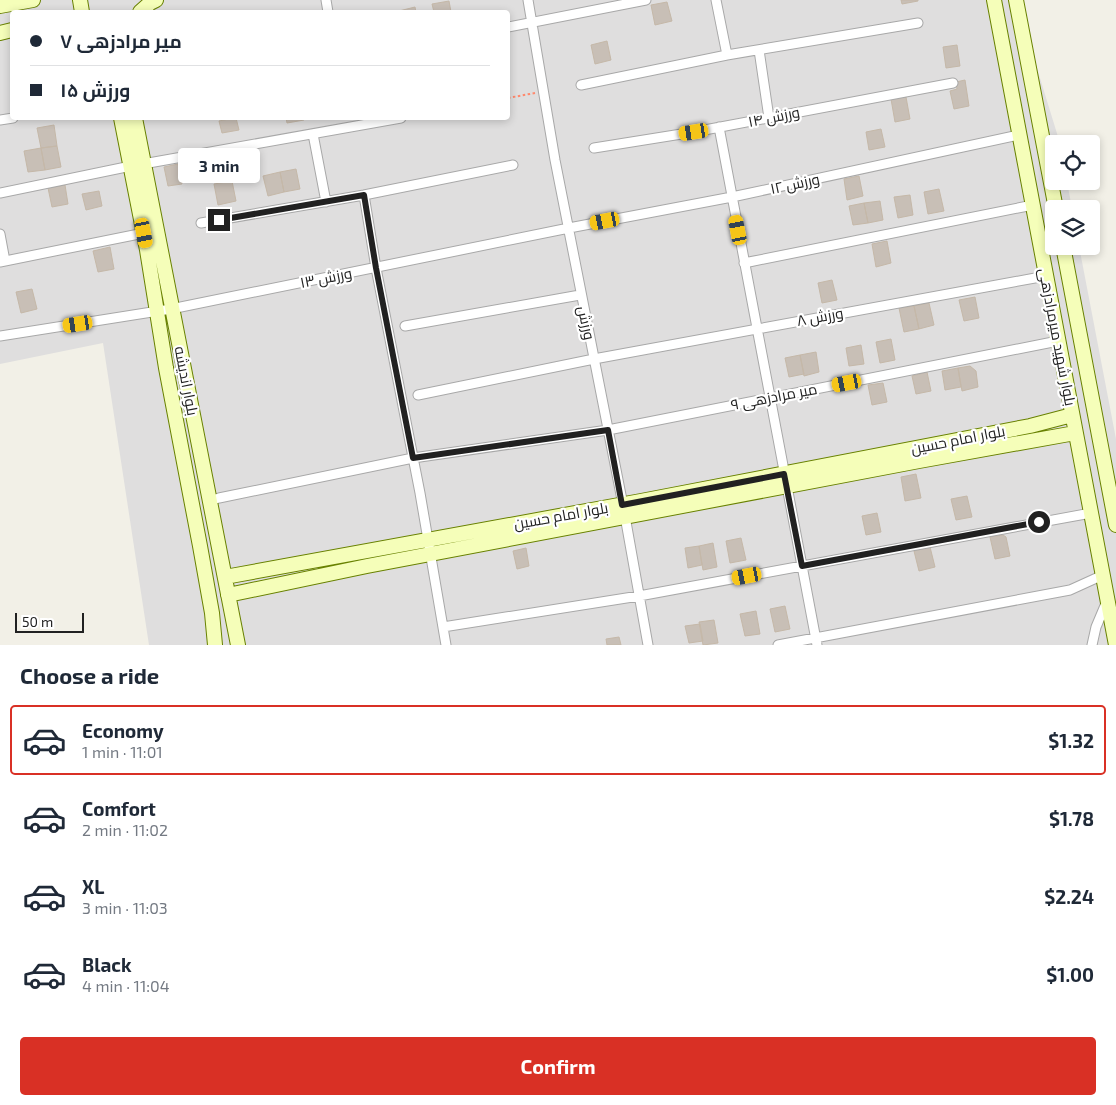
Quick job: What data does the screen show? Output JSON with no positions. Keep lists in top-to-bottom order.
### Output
{
  "streets": {
    "street": [
      "ورزش ۱۴",
      "ورزش ۱۲",
      "ورزش ۱۳",
      "ورزش ۸",
      "ورزش",
      "بلوار شهید میرمرادزهی",
      "بلوار اندیشه",
      "میر مرادزهی ۹",
      "بلوار امام حسین"
    ]
  },
  "crossings": [
    ["ورزش ۱۲", "ورزش ۱۳"],
    ["ورزش ۱۲", "ورزش"],
    ["ورزش ۱۲", "بلوار شهید میرمرادزهی"],
    ["ورزش ۱۳", "ورزش"],
    ["ورزش ۱۳", "بلوار اندیشه"],
    ["ورزش ۸", "ورزش"],
    ["ورزش ۸", "بلوار شهید میرمرادزهی"],
    ["ورزش", "میر مرادزهی ۹"],
    ["ورزش", "بلوار امام حسین"],
    ["بلوار شهید میرمرادزهی", "میر مرادزهی ۹"],
    ["بلوار شهید میرمرادزهی", "بلوار امام حسین"],
    ["بلوار اندیشه", "میر مرادزهی ۹"],
    ["بلوار اندیشه", "بلوار امام حسین"]
  ],
  "scale_bar": "50 m",
  "page": {
    "banner": ["میر مرادزهی ۷", "ورزش ۱۵"],
    "bubble": "3 min",
    "scale": "50 m",
    "heading": "Choose a ride",
    "list": [
      {
        "name": "Economy",
        "note": "1 min · 11:01",
        "value": "$1.32"
      },
      {
        "name": "Comfort",
        "note": "2 min · 11:02",
        "value": "$1.78"
      },
      {
        "name": "XL",
        "note": "3 min · 11:03",
        "value": "$2.24"
      },
      {
        "name": "Black",
        "note": "4 min · 11:04",
        "value": "$1.00"
      }
    ],
    "buttons": "Confirm"
  }
}
